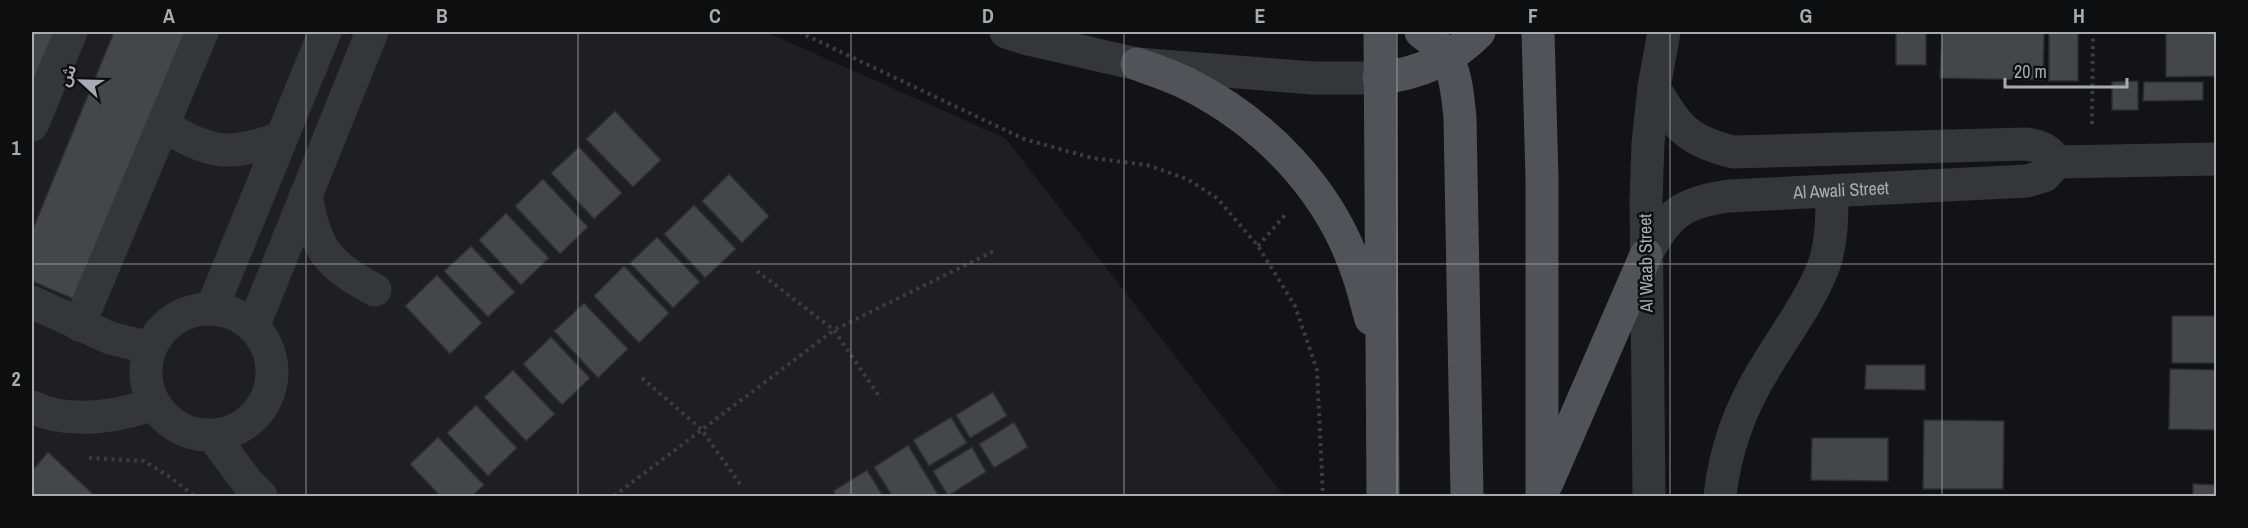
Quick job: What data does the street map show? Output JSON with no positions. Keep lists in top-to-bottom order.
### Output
{
  "streets": {
    "street": ["Al Awali Street", "Al Waab Street"]
  },
  "crossings": [
    ["Al Awali Street", "Al Waab Street"]
  ],
  "scale_bar": "20 m",
  "north": "left",
  "grid": {
    "columns": [
      "A",
      "B",
      "C",
      "D",
      "E",
      "F",
      "G",
      "H"
    ],
    "rows": ["1", "2"]
  }
}
